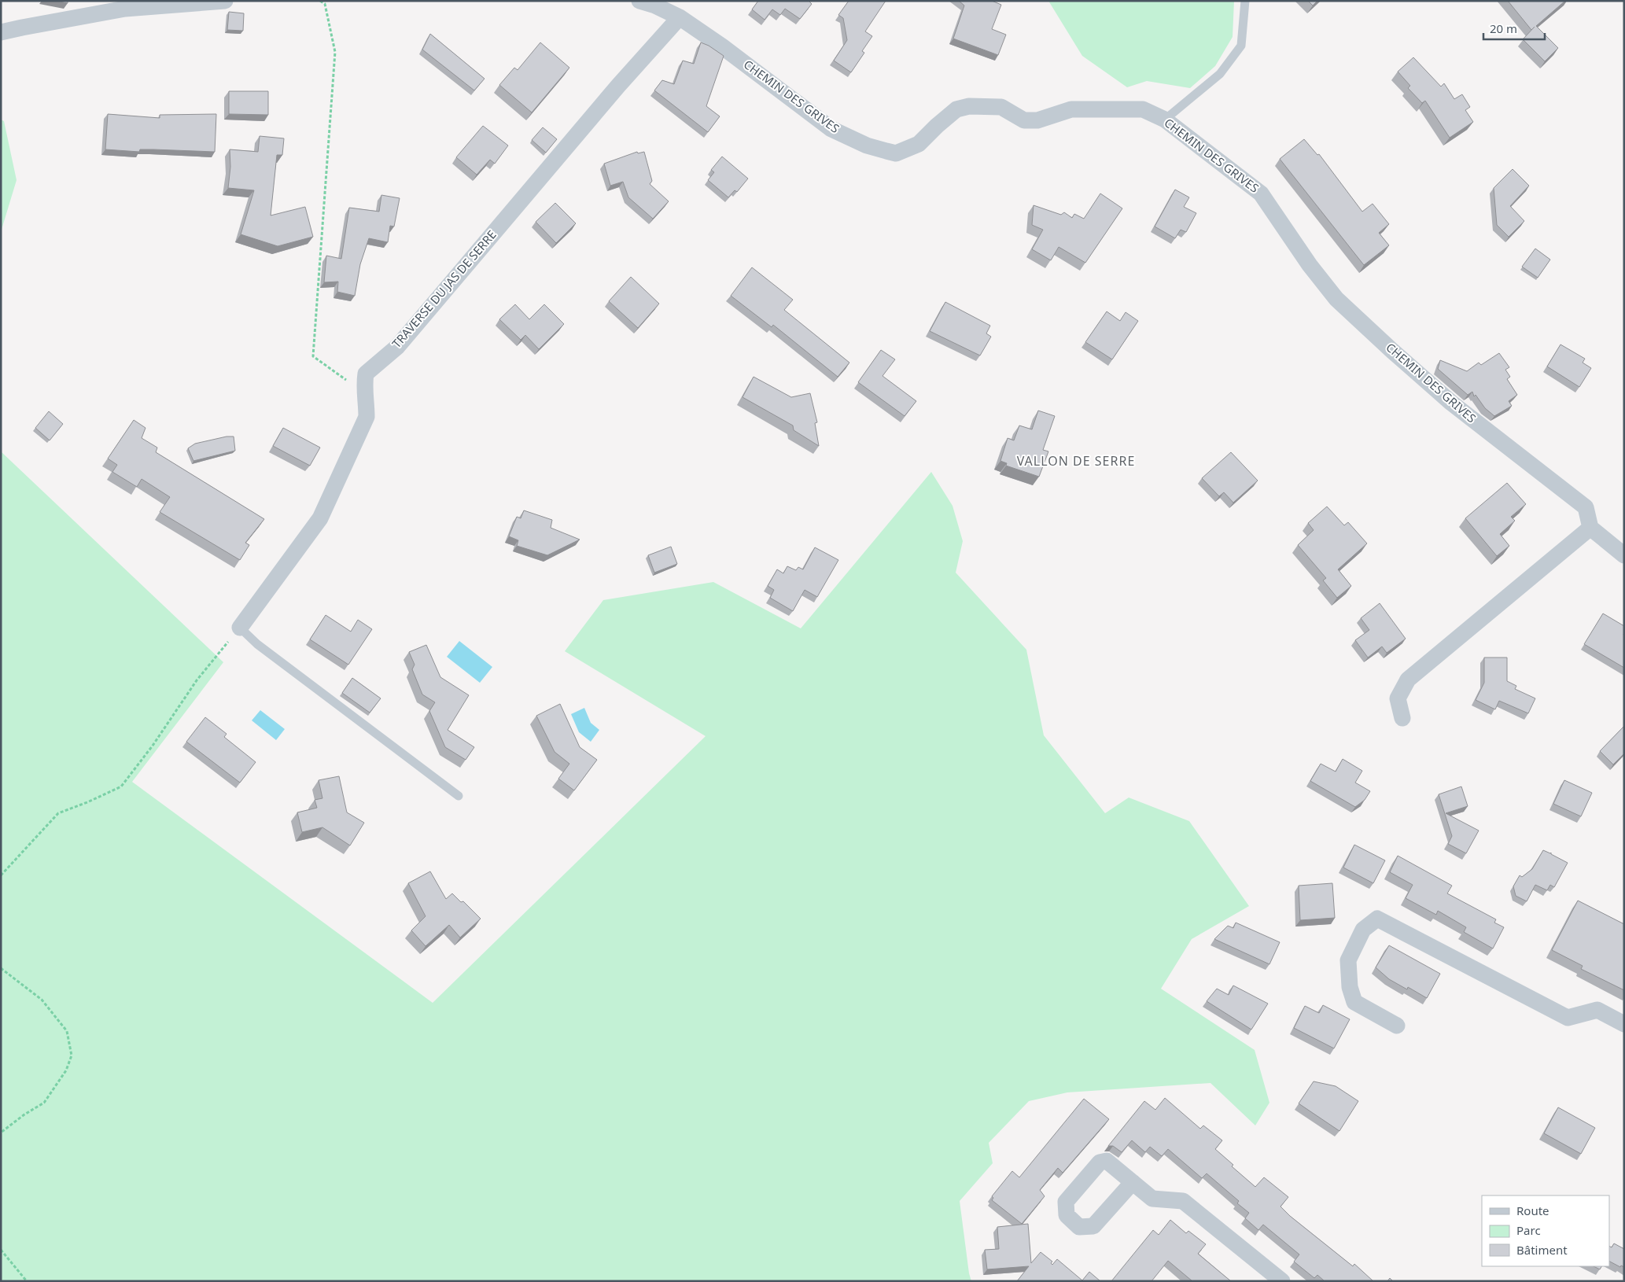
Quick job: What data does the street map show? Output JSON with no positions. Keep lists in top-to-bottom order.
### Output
{
  "streets": {
    "street": ["CHEMIN DES GRIVES", "TRAVERSE DU JAS DE SERRE"]
  },
  "crossings": [
    ["CHEMIN DES GRIVES", "TRAVERSE DU JAS DE SERRE"]
  ],
  "districts": ["VALLON DE SERRE"],
  "legend": ["Route", "Parc", "Bâtiment"],
  "scale_bar": "20 m"
}
